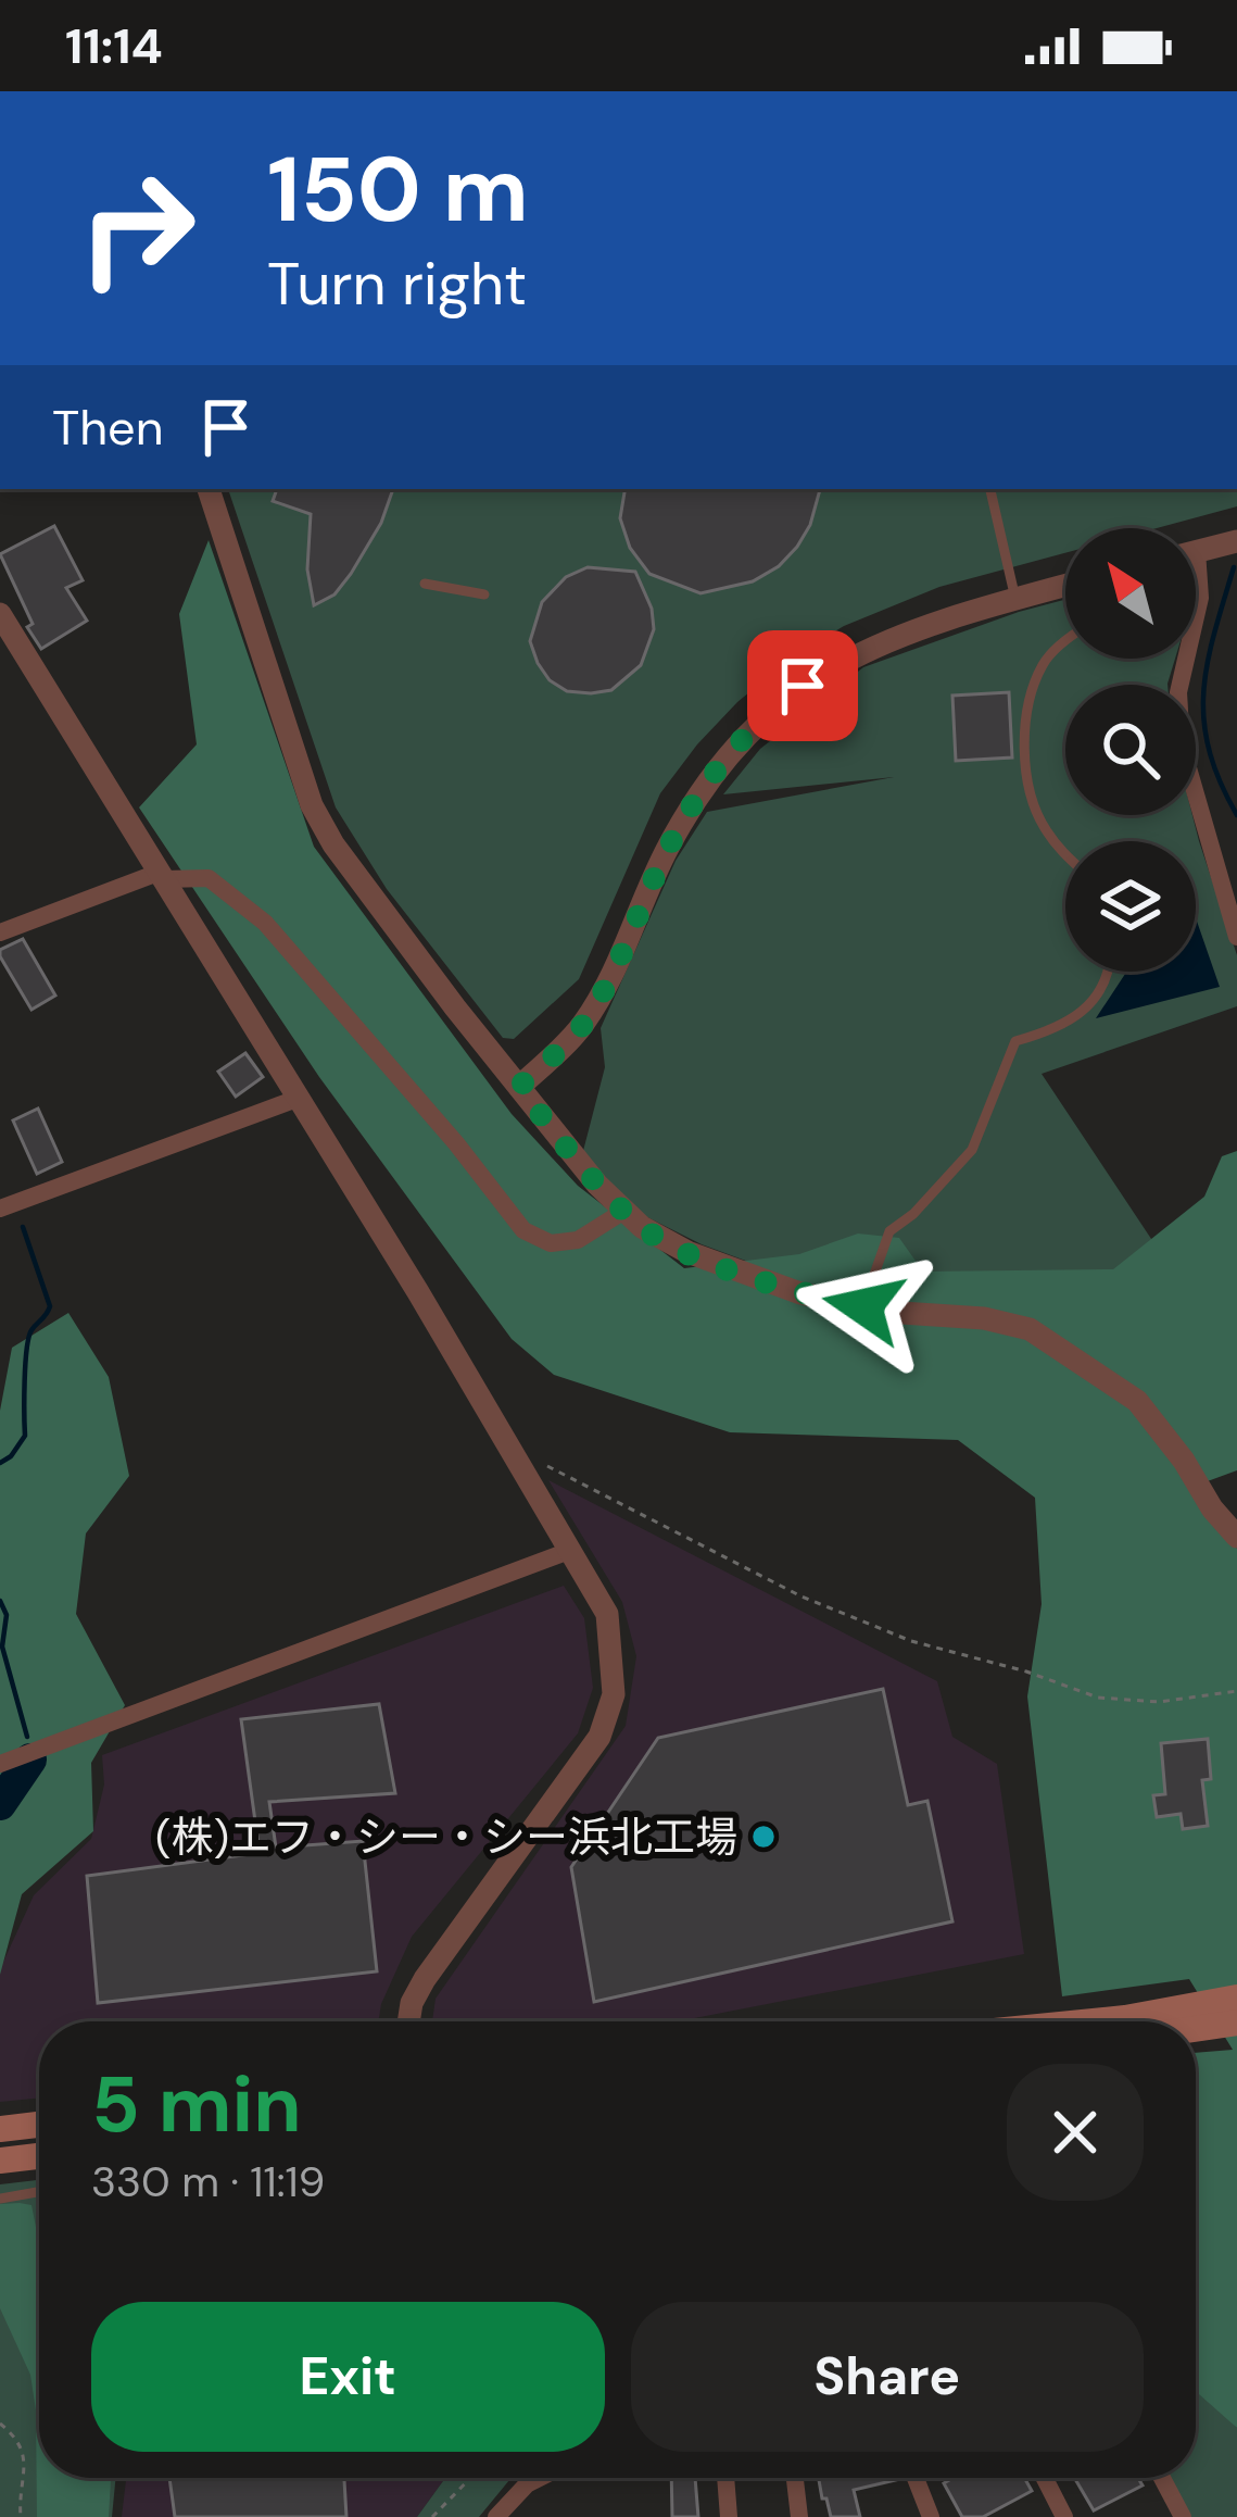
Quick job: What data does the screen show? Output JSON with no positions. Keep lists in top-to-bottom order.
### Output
{
  "places": ["(株)エフ・シー・シー浜北工場"],
  "north": "top left",
  "page": {
    "status": "11:14",
    "turn": ["150 m", "Turn right"],
    "then": "Then",
    "heading": ["5 min", "330 m · 11:19"],
    "buttons": ["Exit", "Share"]
  }
}
